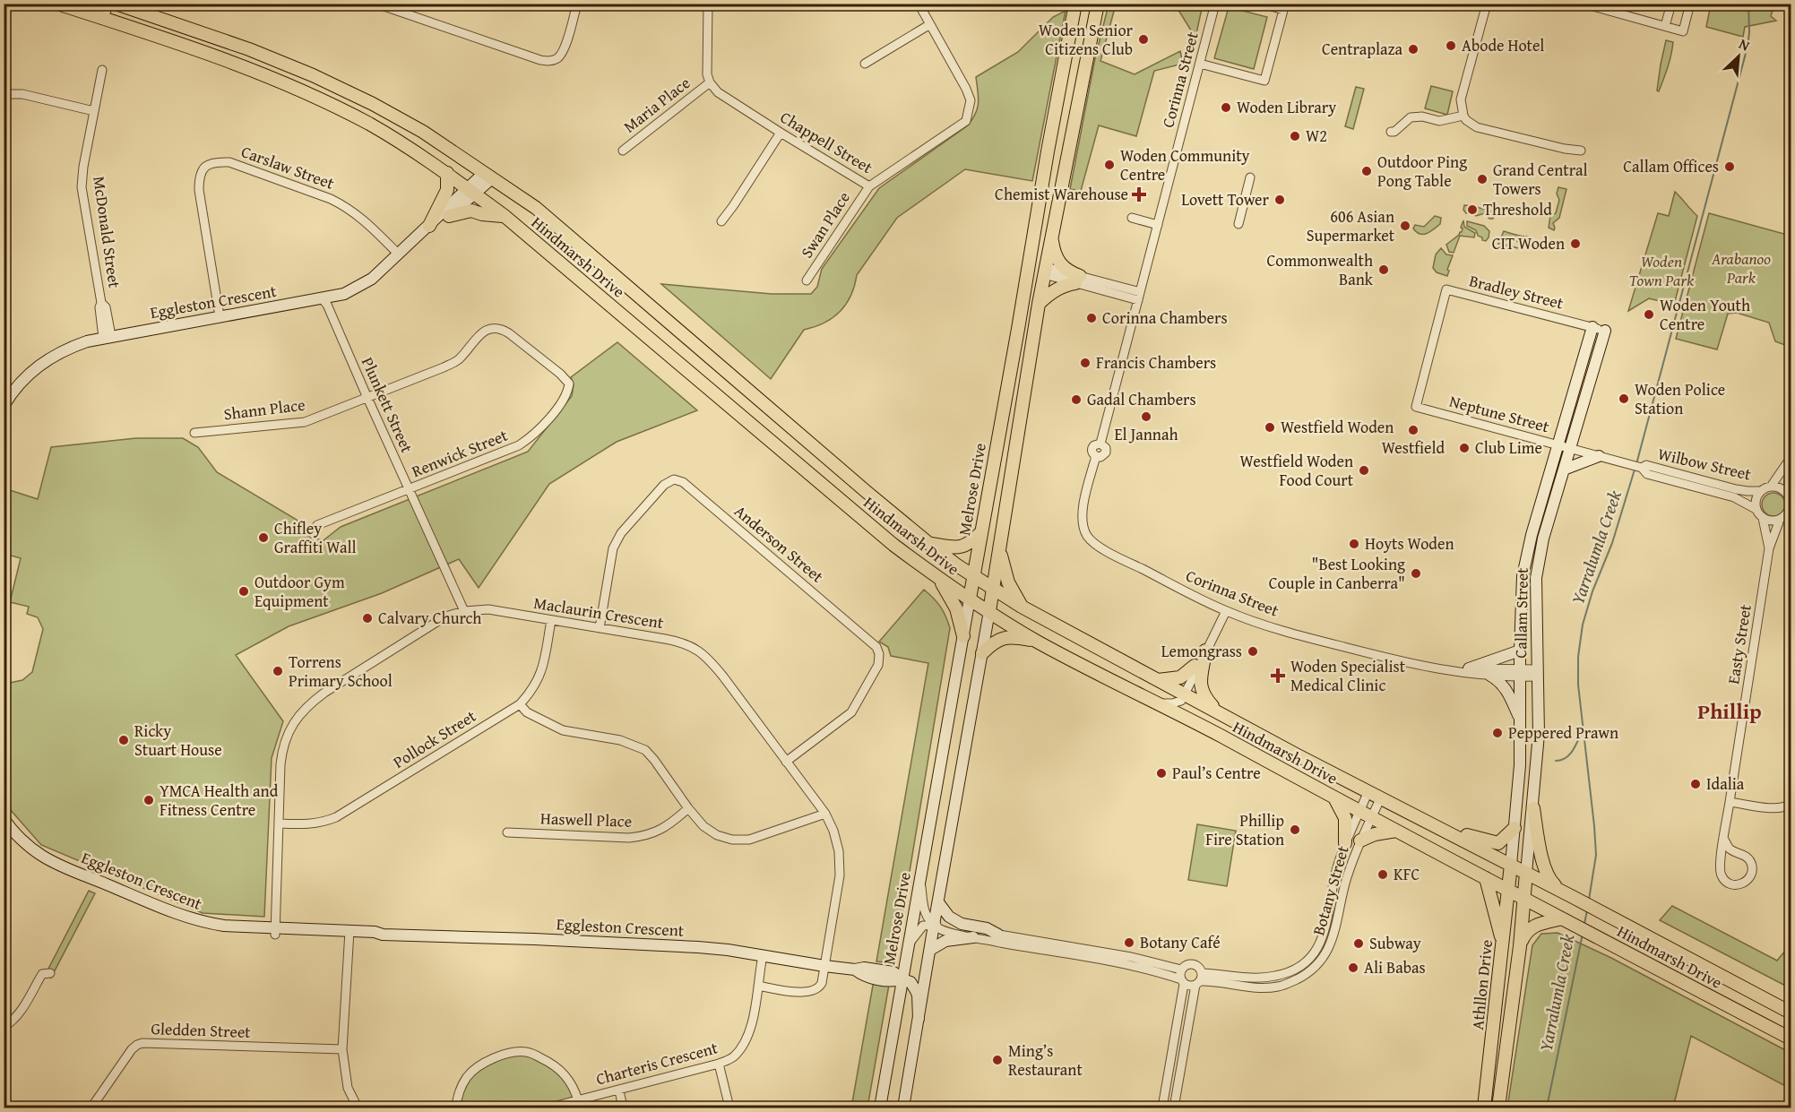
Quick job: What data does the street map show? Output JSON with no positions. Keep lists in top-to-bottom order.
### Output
{
  "streets": {
    "main road": ["Hindmarsh Drive", "Melrose Drive", "Athllon Drive"],
    "street": [
      "Corinna Street",
      "Maria Place",
      "Chappell Street",
      "Carslaw Street",
      "Swan Place",
      "McDonald Street",
      "Bradley Street",
      "Eggleston Crescent",
      "Plunkett Street",
      "Shann Place",
      "Neptune Street",
      "Renwick Street",
      "Wilbow Street",
      "Anderson Street",
      "Maclaurin Crescent",
      "Callam Street",
      "Easty Street",
      "Pollock Street",
      "Haswell Place",
      "Botany Street",
      "Gledden Street",
      "Charteris Crescent"
    ]
  },
  "crossings": [
    ["Corinna Street", "Callam Street"],
    ["Maria Place", "Chappell Street"],
    ["Chappell Street", "Swan Place"],
    ["Carslaw Street", "Eggleston Crescent"],
    ["McDonald Street", "Eggleston Crescent"],
    ["Hindmarsh Drive", "Eggleston Crescent"],
    ["Hindmarsh Drive", "Melrose Drive"],
    ["Hindmarsh Drive", "Callam Street"],
    ["Hindmarsh Drive", "Botany Street"],
    ["Hindmarsh Drive", "Athllon Drive"],
    ["Bradley Street", "Neptune Street"],
    ["Bradley Street", "Callam Street"],
    ["Eggleston Crescent", "Plunkett Street"],
    ["Eggleston Crescent", "Melrose Drive"],
    ["Eggleston Crescent", "Maclaurin Crescent"],
    ["Eggleston Crescent", "Charteris Crescent"],
    ["Plunkett Street", "Shann Place"],
    ["Plunkett Street", "Renwick Street"],
    ["Plunkett Street", "Maclaurin Crescent"],
    ["Shann Place", "Renwick Street"],
    ["Neptune Street", "Wilbow Street"],
    ["Neptune Street", "Callam Street"],
    ["Wilbow Street", "Callam Street"],
    ["Wilbow Street", "Easty Street"],
    ["Anderson Street", "Maclaurin Crescent"],
    ["Maclaurin Crescent", "Pollock Street"],
    ["Maclaurin Crescent", "Charteris Crescent"],
    ["Callam Street", "Athllon Drive"]
  ],
  "districts": ["Phillip"],
  "water": ["Yarralumla Creek"],
  "parks": ["Arabanoo Park", "Woden Town Park"],
  "places": {
    "other": [
      "Woden Senior Citizens Club",
      "Abode Hotel",
      "Centraplaza",
      "Woden Library",
      "W2",
      "Woden Community Centre",
      "Callam Offices",
      "Outdoor Ping Pong Table",
      "Grand Central Towers",
      "Lovett Tower",
      "Threshold",
      "606 Asian Supermarket",
      "CIT Woden",
      "Commonwealth Bank",
      "Woden Youth Centre",
      "Corinna Chambers",
      "Francis Chambers",
      "Woden Police Station",
      "Gadal Chambers",
      "El Jannah",
      "Westfield Woden",
      "Westfield",
      "Club Lime",
      "Westfield Woden Food Court",
      "Chifley Graffiti Wall",
      "Hoyts Woden",
      "\"Best Looking Couple in Canberra\"",
      "Outdoor Gym Equipment",
      "Calvary Church",
      "Lemongrass",
      "Torrens Primary School",
      "Peppered Prawn",
      "Ricky Stuart House",
      "Paul’s Centre",
      "Idalia",
      "YMCA Health and Fitness Centre",
      "Phillip Fire Station",
      "KFC",
      "Botany Café",
      "Subway",
      "Ali Babas",
      "Ming’s Restaurant"
    ],
    "health": ["Chemist Warehouse", "Woden Specialist Medical Clinic"]
  },
  "north": "top right"
}
